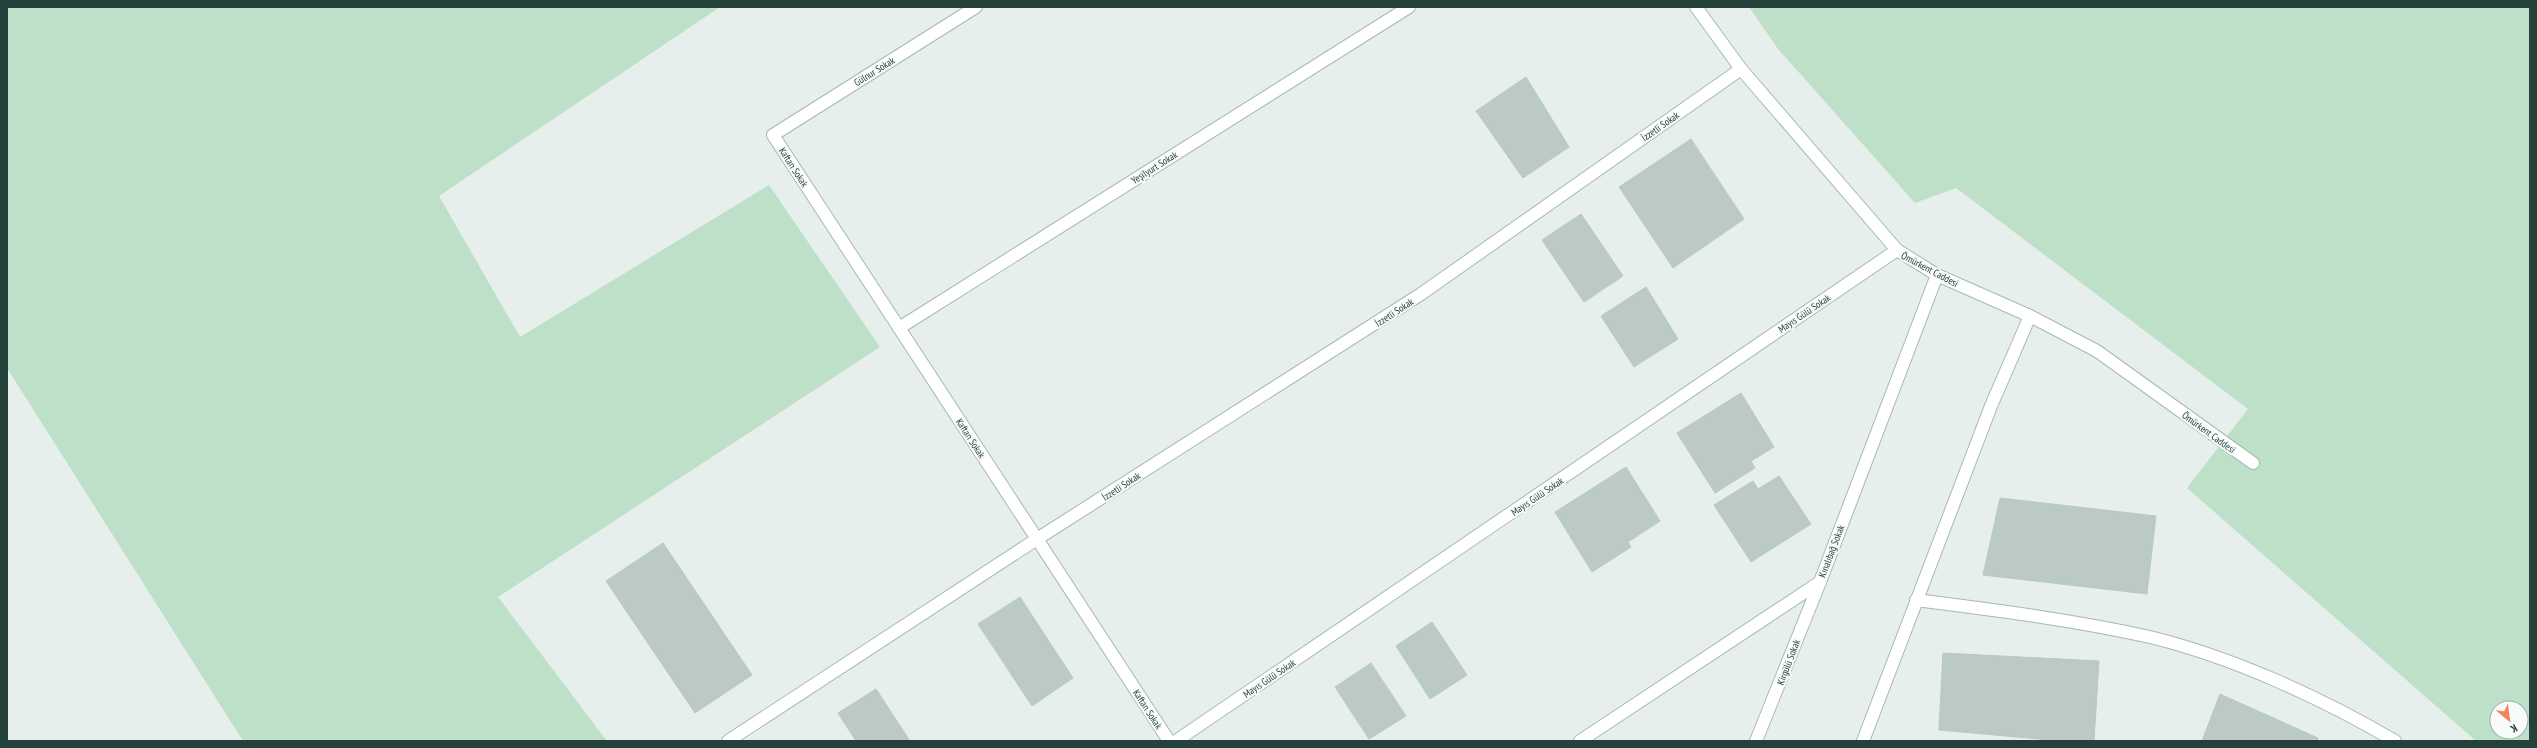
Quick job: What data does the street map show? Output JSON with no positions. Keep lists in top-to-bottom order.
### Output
{
  "streets": {
    "street": [
      "Gülnur Sokak",
      "İzzetli Sokak",
      "Kaftan Sokak",
      "Yeşilyurt Sokak",
      "Ömürkent Caddesi",
      "Mayıs Gülü Sokak",
      "Kınalıbağ Sokak",
      "Kirgülü Sokak"
    ]
  },
  "crossings": [
    ["Gülnur Sokak", "Kaftan Sokak"],
    ["İzzetli Sokak", "Kaftan Sokak"],
    ["İzzetli Sokak", "Ömürkent Caddesi"],
    ["Kaftan Sokak", "Yeşilyurt Sokak"],
    ["Ömürkent Caddesi", "Mayıs Gülü Sokak"],
    ["Ömürkent Caddesi", "Kınalıbağ Sokak"],
    ["Kınalıbağ Sokak", "Kirgülü Sokak"]
  ],
  "north": "bottom right"
}
